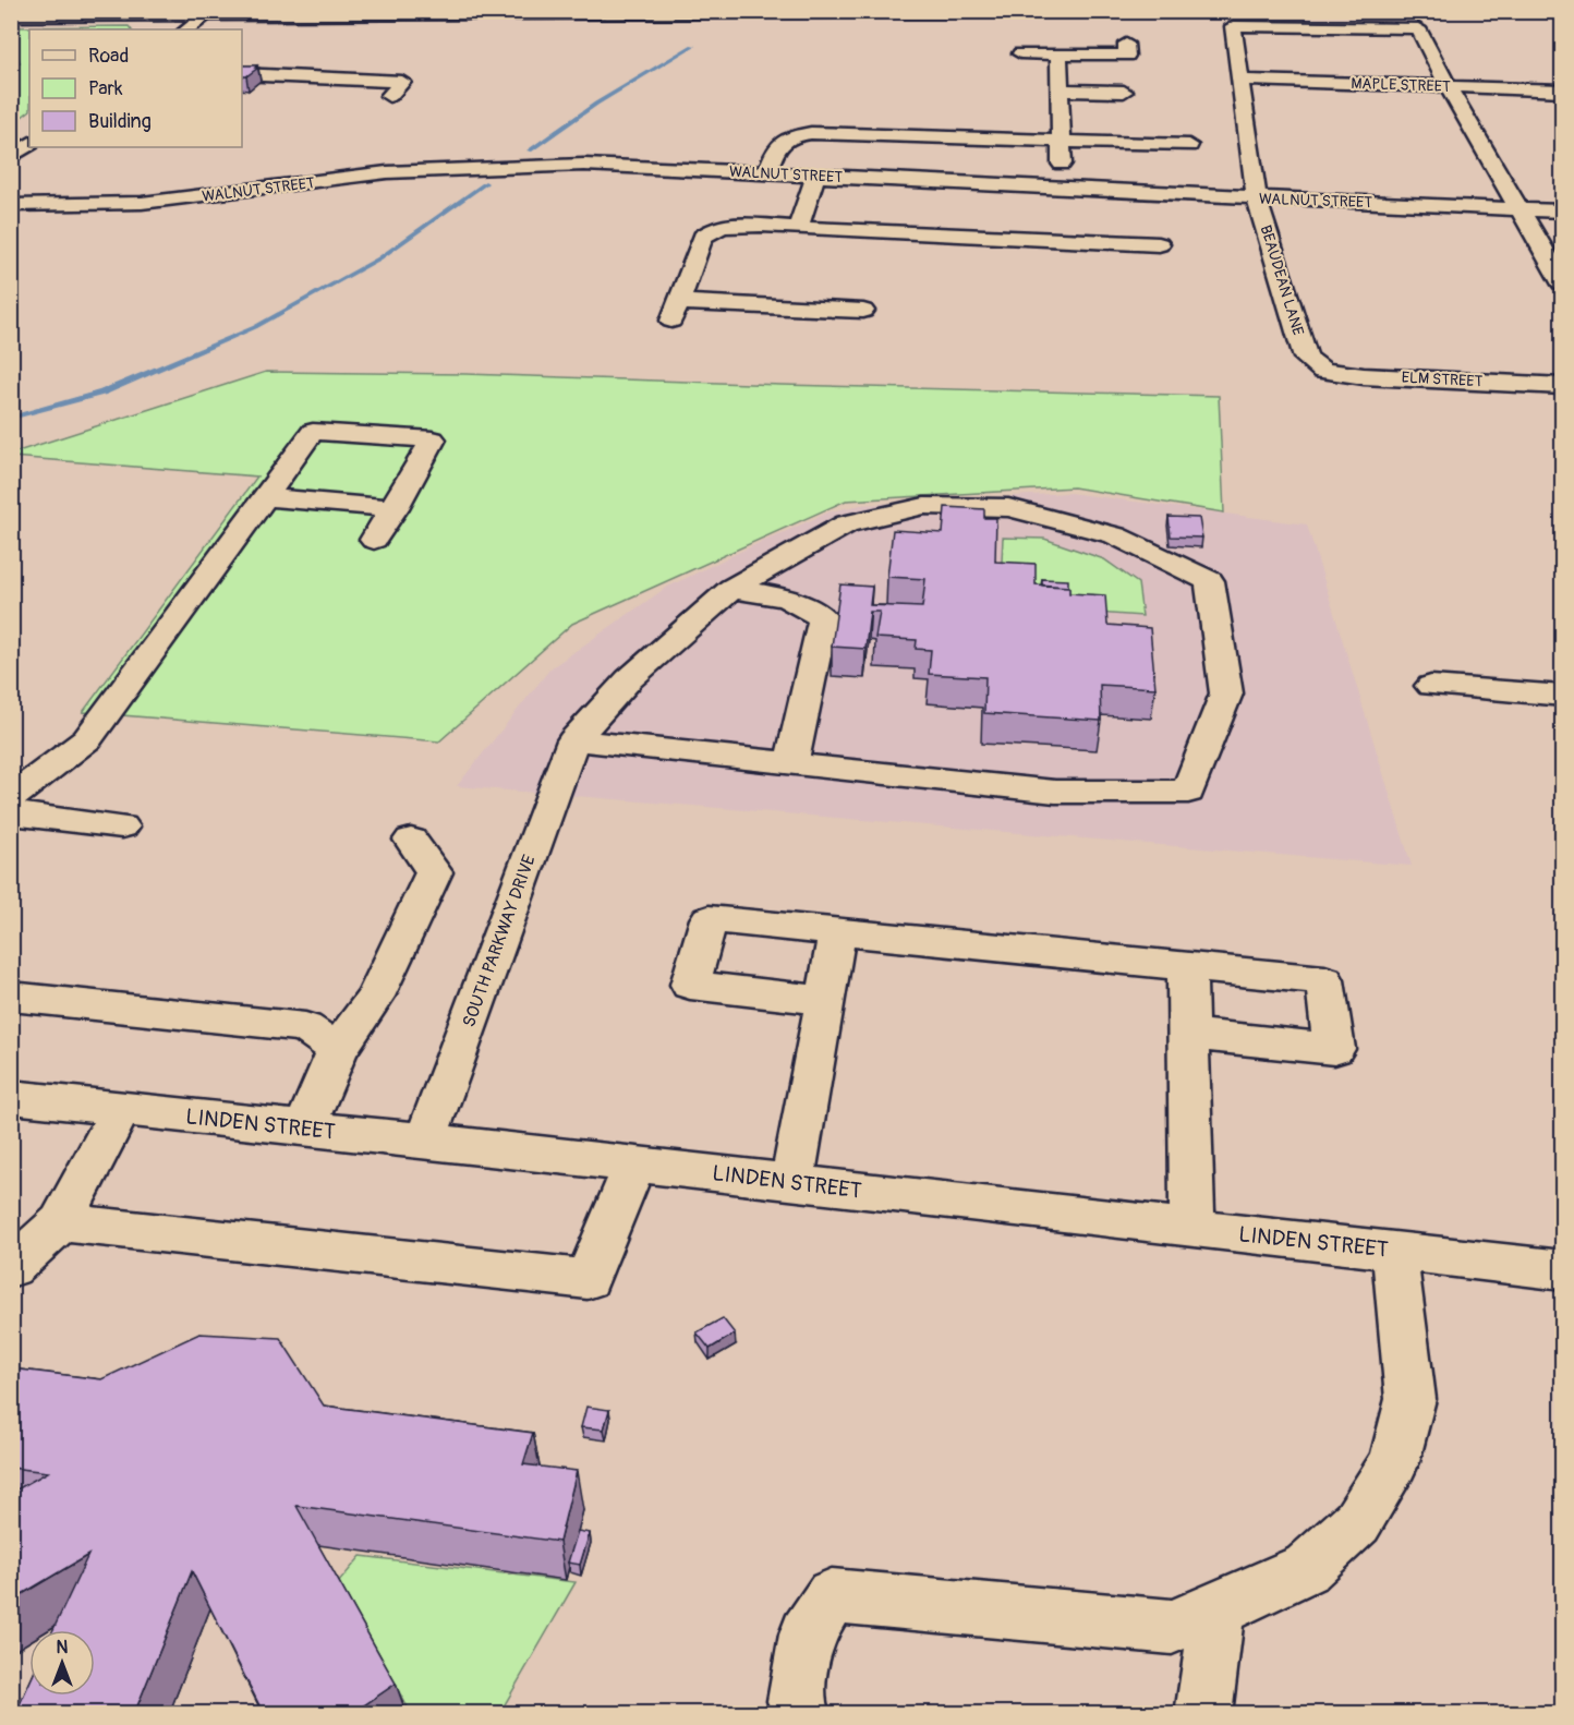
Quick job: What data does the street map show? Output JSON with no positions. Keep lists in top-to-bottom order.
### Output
{
  "streets": {
    "main road": [
      "MAPLE STREET",
      "WALNUT STREET",
      "BEAUDEAN LANE",
      "ELM STREET",
      "SOUTH PARKWAY DRIVE",
      "LINDEN STREET"
    ]
  },
  "crossings": [
    ["MAPLE STREET", "BEAUDEAN LANE"],
    ["WALNUT STREET", "BEAUDEAN LANE"],
    ["BEAUDEAN LANE", "ELM STREET"],
    ["SOUTH PARKWAY DRIVE", "LINDEN STREET"]
  ],
  "legend": ["Road", "Park", "Building"],
  "north": "top"
}
